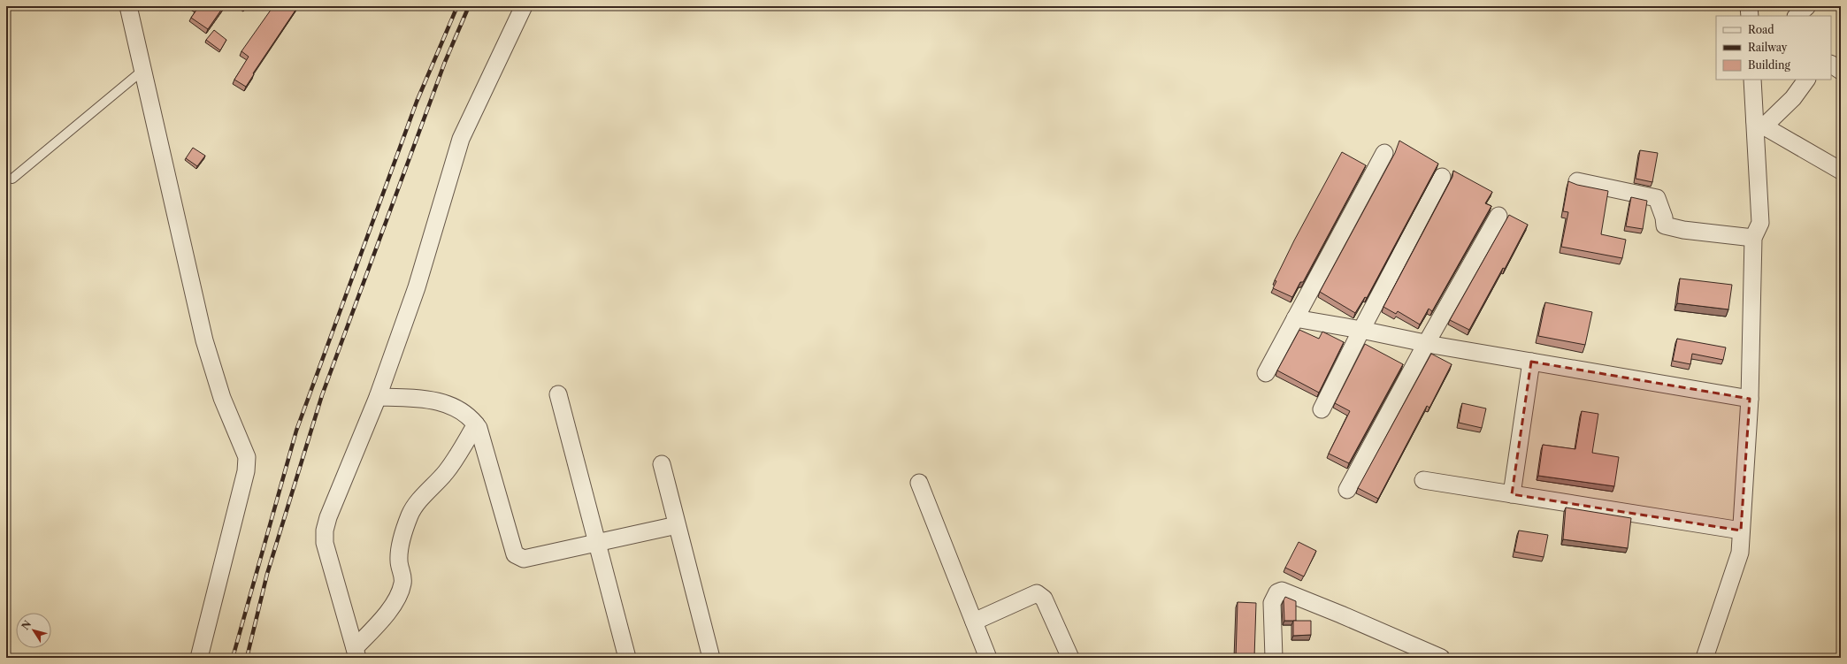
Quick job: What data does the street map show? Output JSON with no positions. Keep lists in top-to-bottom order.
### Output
{
  "legend": ["Road", "Railway", "Building"],
  "north": "top left"
}
